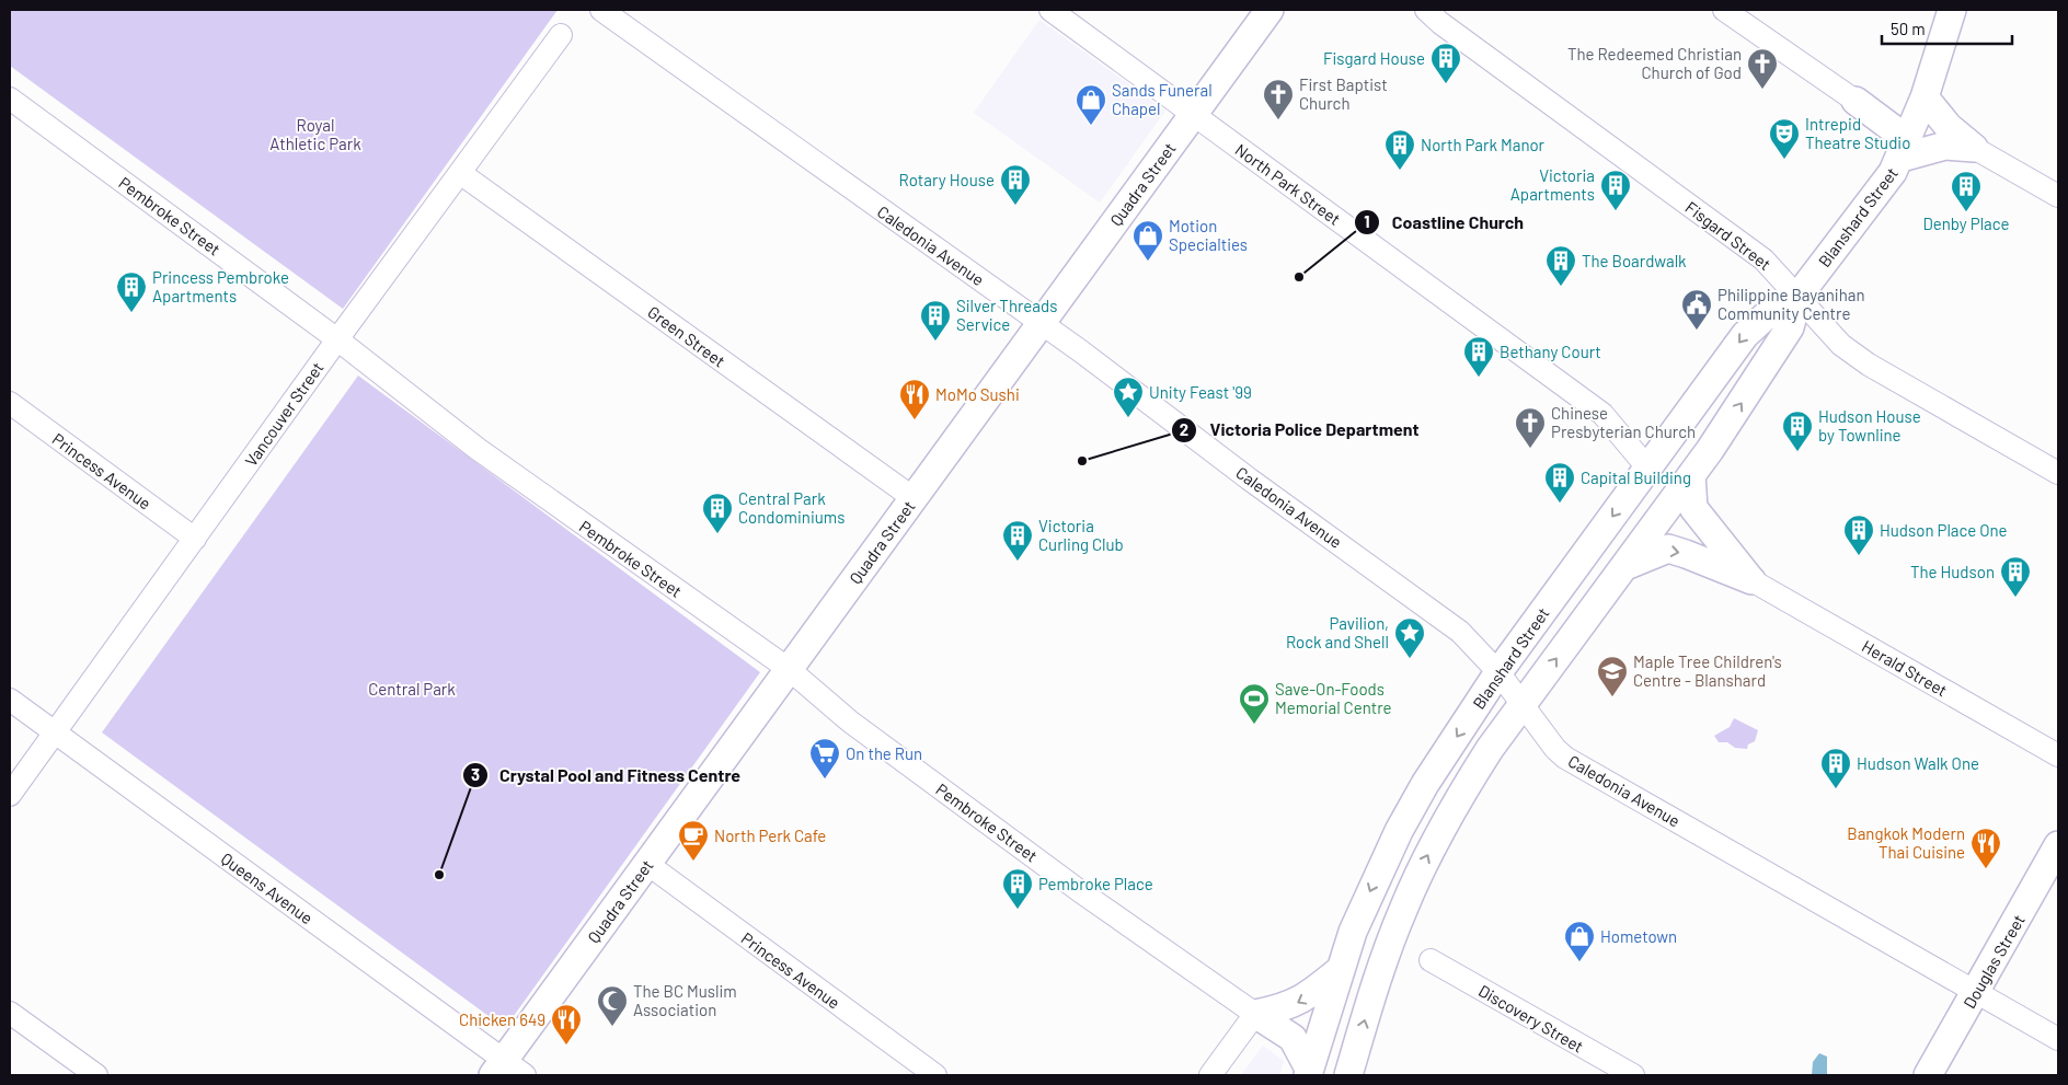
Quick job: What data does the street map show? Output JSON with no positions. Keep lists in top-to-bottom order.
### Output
{
  "streets": {
    "main road": ["Quadra Street", "Blanshard Street", "Douglas Street"],
    "street": [
      "North Park Street",
      "Pembroke Street",
      "Fisgard Street",
      "Caledonia Avenue",
      "Green Street",
      "Vancouver Street",
      "Princess Avenue",
      "Herald Street",
      "Queens Avenue",
      "Discovery Street"
    ]
  },
  "crossings": [
    ["Quadra Street", "North Park Street"],
    ["Quadra Street", "Pembroke Street"],
    ["Quadra Street", "Caledonia Avenue"],
    ["Quadra Street", "Green Street"],
    ["Quadra Street", "Princess Avenue"],
    ["Quadra Street", "Queens Avenue"],
    ["North Park Street", "Blanshard Street"],
    ["Pembroke Street", "Vancouver Street"],
    ["Blanshard Street", "Fisgard Street"],
    ["Blanshard Street", "Caledonia Avenue"],
    ["Caledonia Avenue", "Douglas Street"],
    ["Green Street", "Vancouver Street"],
    ["Vancouver Street", "Princess Avenue"],
    ["Vancouver Street", "Queens Avenue"]
  ],
  "parks": ["Royal Athletic Park", "Central Park"],
  "places": {
    "building": [
      "Fisgard House",
      "North Park Manor",
      "Rotary House",
      "Victoria Apartments",
      "Denby Place",
      "The Boardwalk",
      "Princess Pembroke Apartments",
      "Silver Threads Service",
      "Bethany Court",
      "Hudson House by Townline",
      "Capital Building",
      "Central Park Condominiums",
      "Hudson Place One",
      "Victoria Curling Club",
      "The Hudson",
      "Hudson Walk One",
      "Pembroke Place"
    ],
    "church": ["The Redeemed Christian Church of God", "First Baptist Church", "Chinese Presbyterian Church"],
    "shop": ["Sands Funeral Chapel", "Motion Specialties", "Hometown"],
    "theatre": ["Intrepid Theatre Studio"],
    "other": ["Coastline Church", "Victoria Police Department", "Crystal Pool and Fitness Centre"],
    "public building": ["Philippine Bayanihan Community Centre"],
    "place": ["Unity Feast '99", "Pavilion, Rock and Shell"],
    "restaurant": ["MoMo Sushi", "Bangkok Modern Thai Cuisine", "Chicken 649"],
    "school or university": ["Maple Tree Children's Centre - Blanshard"],
    "sports": ["Save-On-Foods Memorial Centre"],
    "supermarket": ["On the Run"],
    "cafe": ["North Perk Cafe"],
    "mosque": ["The BC Muslim Association"]
  },
  "scale_bar": "50 m"
}
